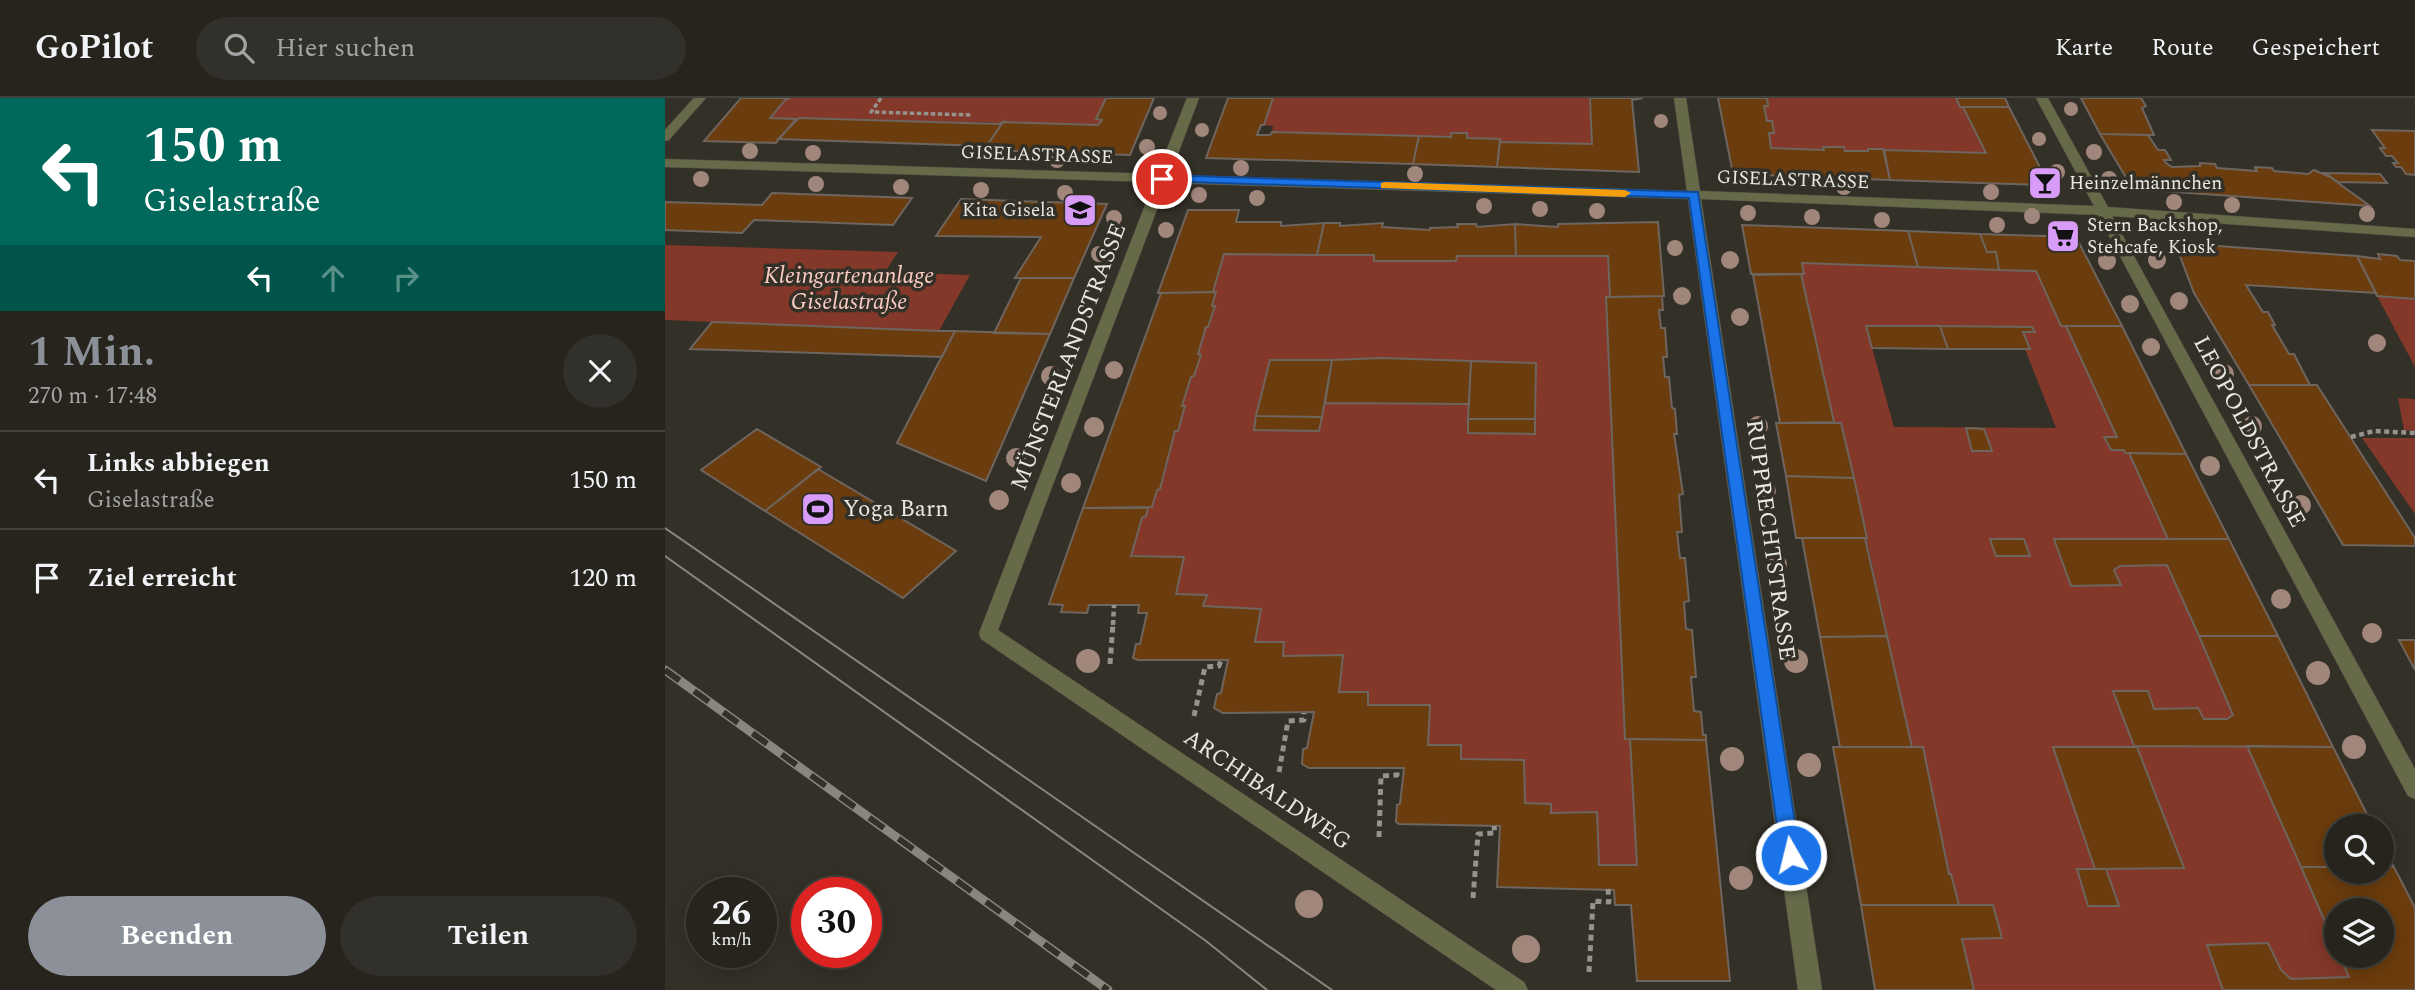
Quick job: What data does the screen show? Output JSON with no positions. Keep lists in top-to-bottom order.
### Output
{
  "streets": {
    "street": [
      "GISELASTRASSE",
      "MÜNSTERLANDSTRASSE",
      "LEOPOLDSTRASSE",
      "RUPPRECHTSTRASSE",
      "ARCHIBALDWEG"
    ]
  },
  "crossings": [
    ["GISELASTRASSE", "MÜNSTERLANDSTRASSE"],
    ["GISELASTRASSE", "LEOPOLDSTRASSE"],
    ["GISELASTRASSE", "RUPPRECHTSTRASSE"],
    ["MÜNSTERLANDSTRASSE", "ARCHIBALDWEG"]
  ],
  "parks": ["Kleingartenanlage Giselastraße"],
  "places": {
    "bar": ["Heinzelmännchen"],
    "school or university": ["Kita Gisela"],
    "supermarket": ["Stern Backshop, Stehcafe, Kiosk"],
    "sports": ["Yoga Barn"]
  },
  "page": {
    "header": "GoPilot",
    "search": "Hier suchen",
    "nav": ["Karte", "Route", "Gespeichert"],
    "turn": ["150 m", "Giselastraße"],
    "heading": ["1 Min.", "270 m · 17:48"],
    "list": [
      {
        "name": "Links abbiegen",
        "note": "Giselastraße",
        "value": "150 m"
      },
      {
        "name": "Ziel erreicht",
        "value": "120 m"
      }
    ],
    "speed": "26 km/h",
    "limit": "30",
    "buttons": ["Beenden", "Teilen"]
  }
}
